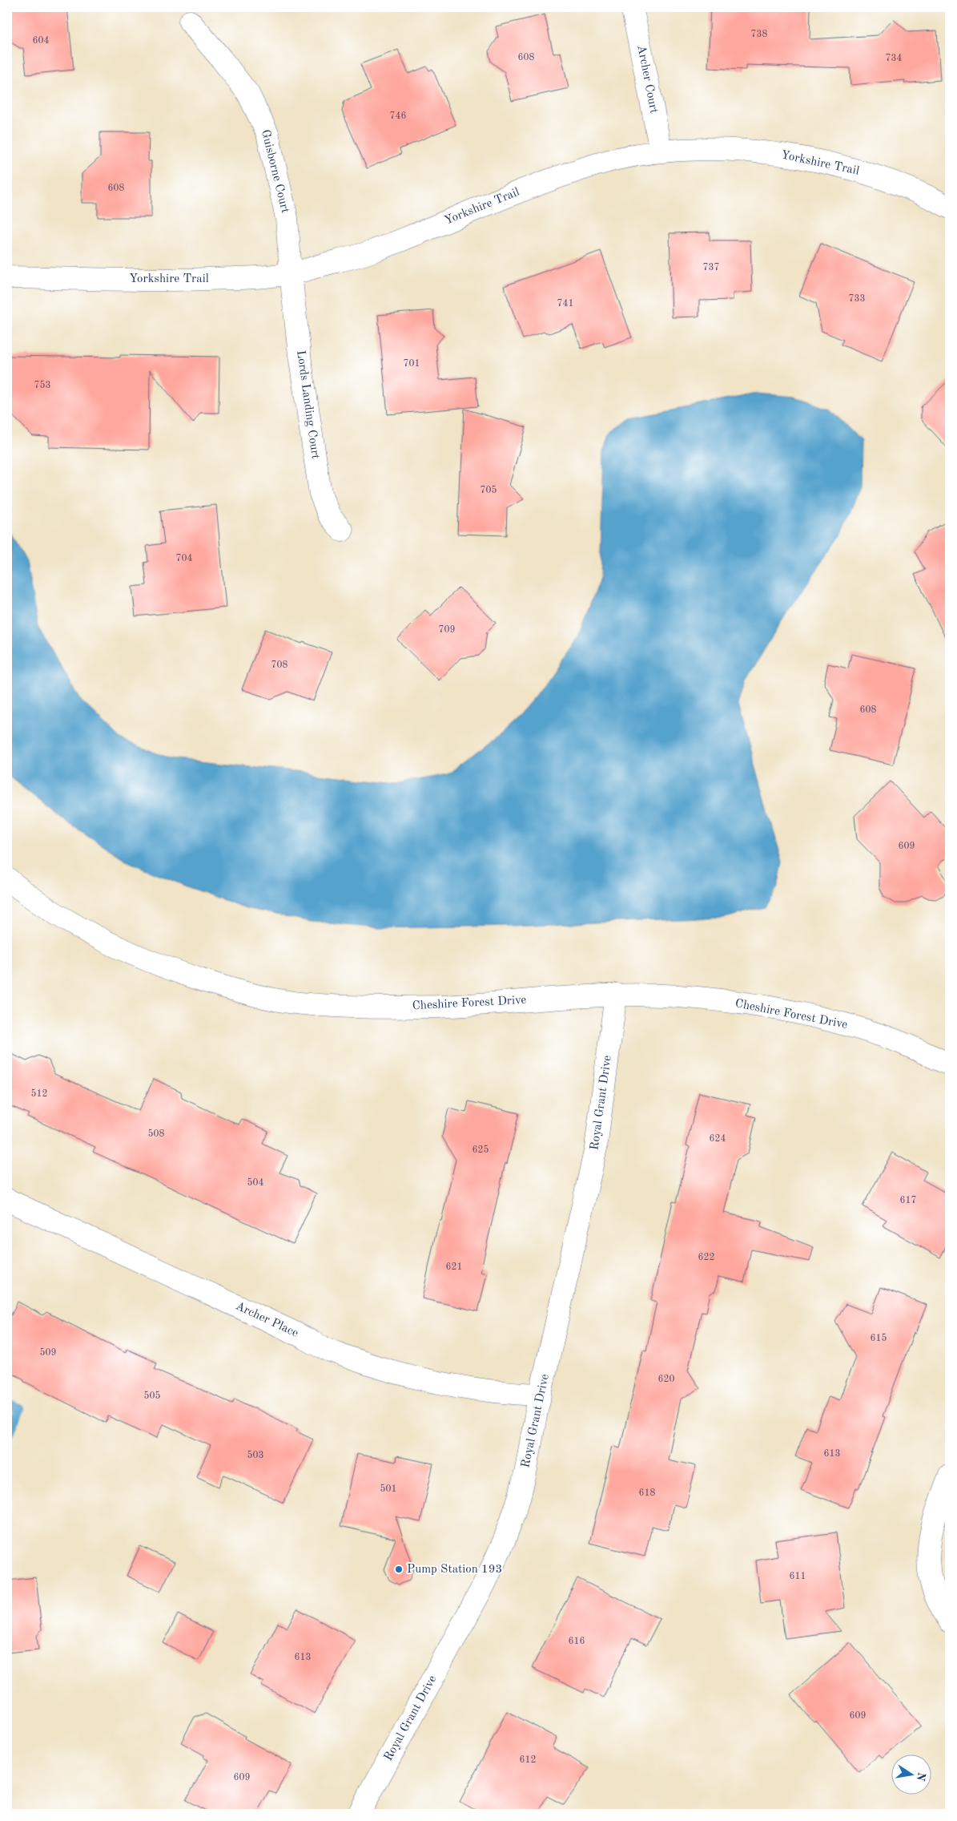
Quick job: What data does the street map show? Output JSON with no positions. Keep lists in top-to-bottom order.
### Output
{
  "streets": {
    "street": [
      "Archer Court",
      "Yorkshire Trail",
      "Guisborne Court",
      "Lords Landing Court",
      "Cheshire Forest Drive",
      "Royal Grant Drive",
      "Archer Place"
    ]
  },
  "crossings": [
    ["Archer Court", "Yorkshire Trail"],
    ["Yorkshire Trail", "Guisborne Court"],
    ["Yorkshire Trail", "Lords Landing Court"],
    ["Guisborne Court", "Lords Landing Court"],
    ["Cheshire Forest Drive", "Royal Grant Drive"],
    ["Royal Grant Drive", "Archer Place"]
  ],
  "places": ["Pump Station 193"],
  "house_numbers": [
    "738",
    "604",
    "608",
    "734",
    "746",
    "608",
    "737",
    "733",
    "741",
    "701",
    "753",
    "705",
    "704",
    "709",
    "708",
    "608",
    "609",
    "512",
    "508",
    "624",
    "625",
    "504",
    "617",
    "622",
    "621",
    "615",
    "509",
    "620",
    "505",
    "613",
    "503",
    "501",
    "618",
    "611",
    "616",
    "613",
    "609",
    "612",
    "609"
  ],
  "north": "right"
}
